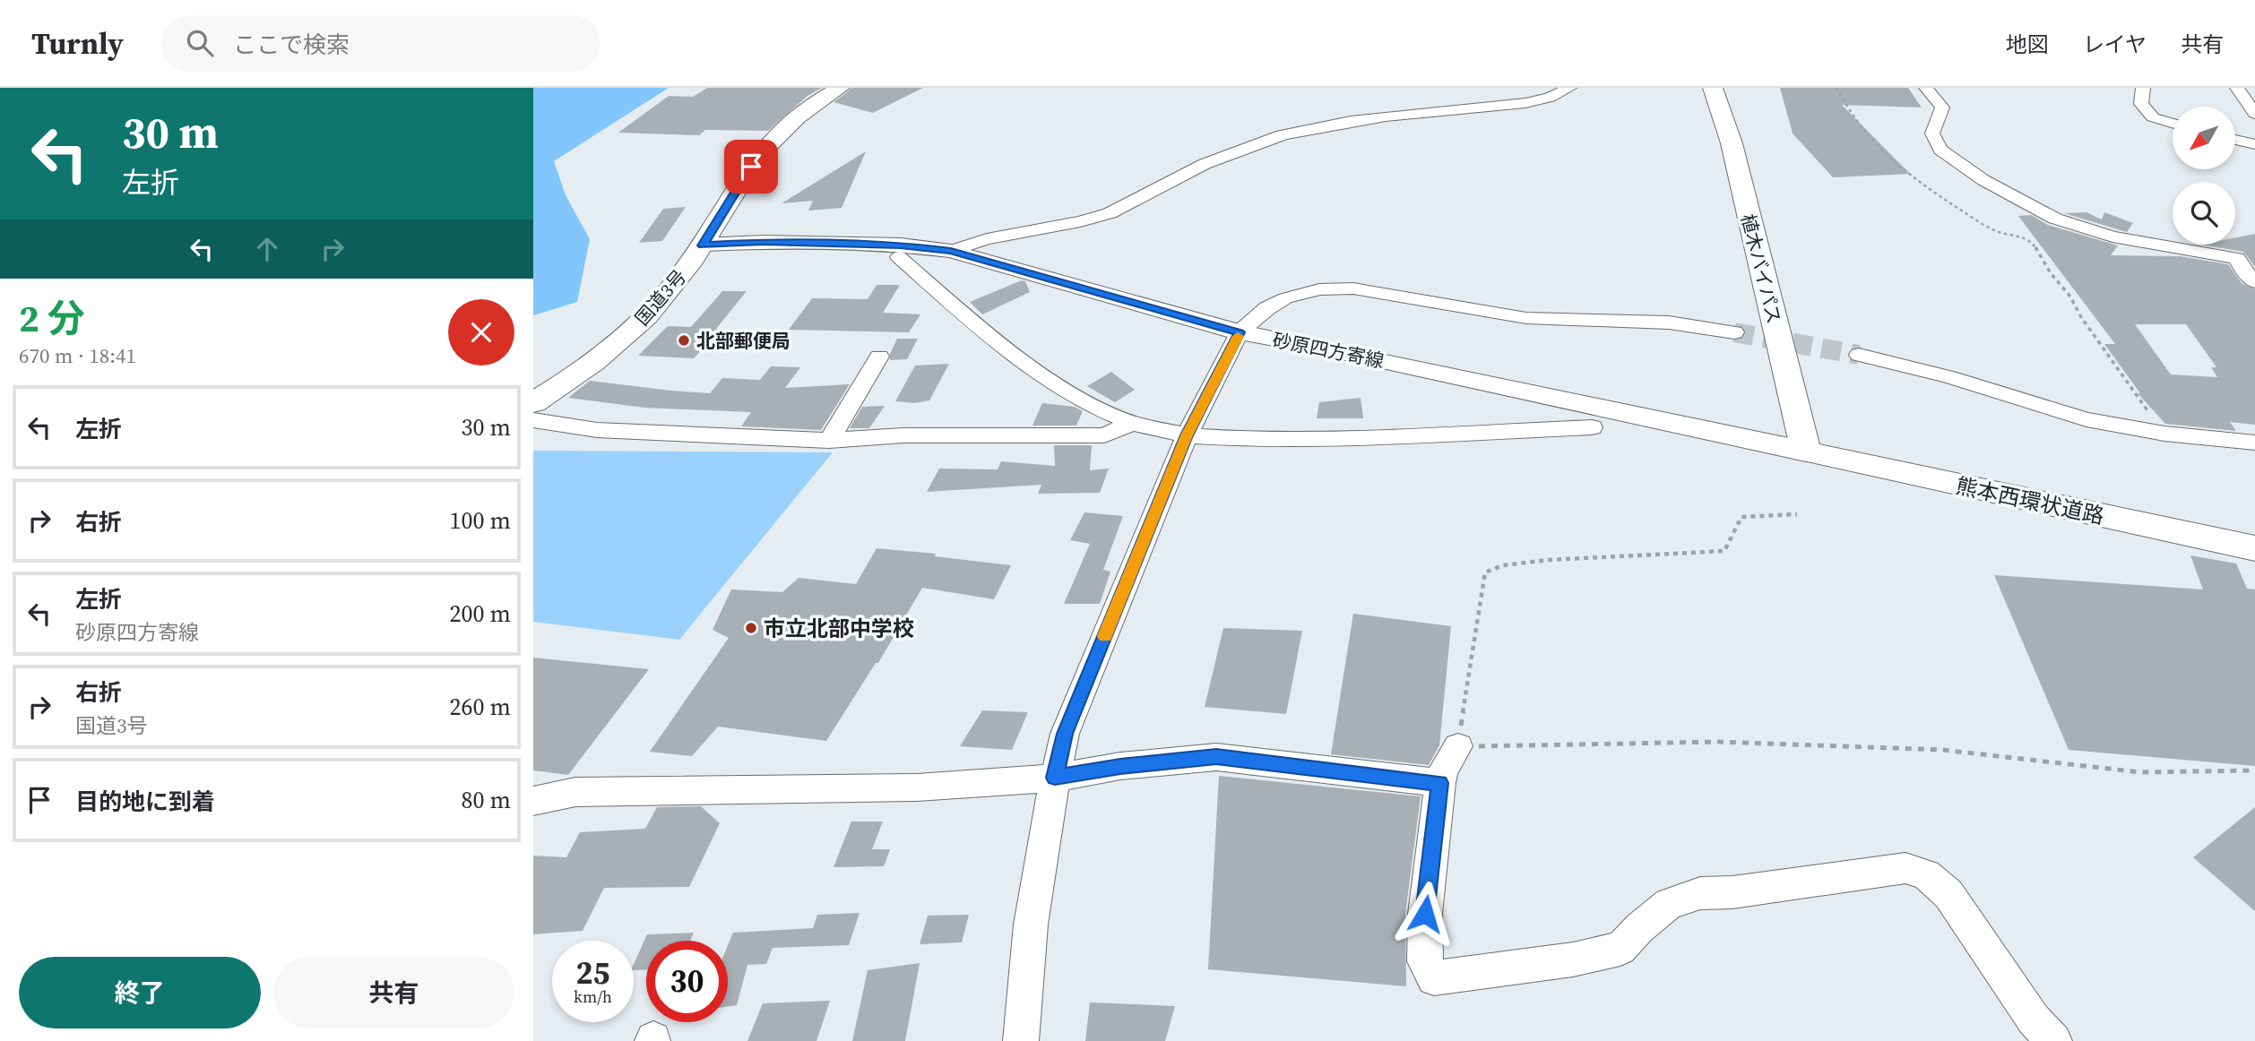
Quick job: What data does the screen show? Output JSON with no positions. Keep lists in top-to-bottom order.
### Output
{
  "streets": {
    "highway": ["植木バイパス", "国道3号", "熊本西環状道路"],
    "main road": ["砂原四方寄線"]
  },
  "crossings": [
    ["植木バイパス", "砂原四方寄線"],
    ["植木バイパス", "熊本西環状道路"],
    ["国道3号", "砂原四方寄線"],
    ["砂原四方寄線", "熊本西環状道路"]
  ],
  "places": ["北部郵便局", "市立北部中学校"],
  "north": "bottom left",
  "page": {
    "header": "Turnly",
    "search": "ここで検索",
    "nav": ["地図", "レイヤ", "共有"],
    "turn": ["30 m", "左折"],
    "heading": ["2 分", "670 m · 18:41"],
    "list": [
      {
        "name": "左折",
        "value": "30 m"
      },
      {
        "name": "右折",
        "value": "100 m"
      },
      {
        "name": "左折",
        "note": "砂原四方寄線",
        "value": "200 m"
      },
      {
        "name": "右折",
        "note": "国道3号",
        "value": "260 m"
      },
      {
        "name": "目的地に到着",
        "value": "80 m"
      }
    ],
    "speed": "25 km/h",
    "limit": "30",
    "buttons": ["終了", "共有"]
  }
}
